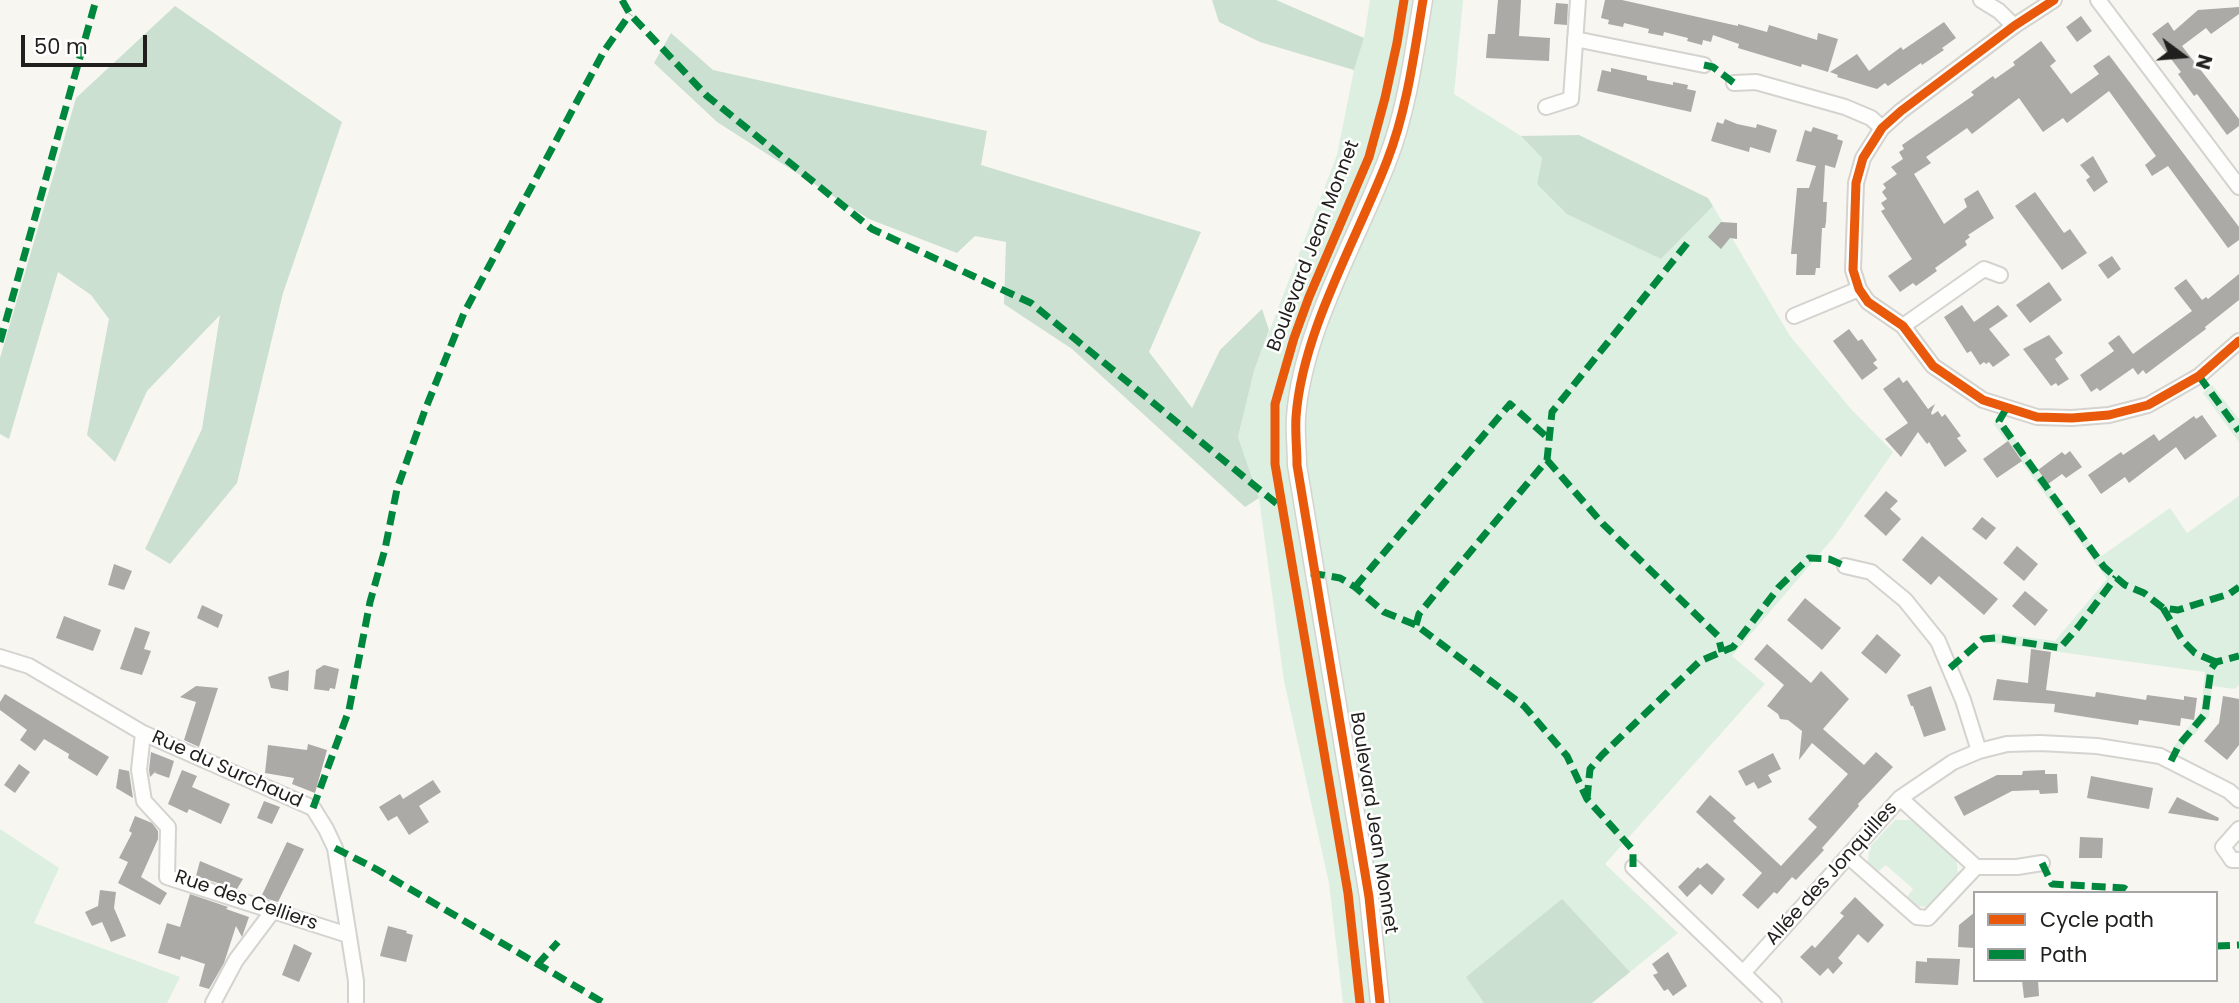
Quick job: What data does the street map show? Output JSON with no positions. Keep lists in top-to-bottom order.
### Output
{
  "streets": {
    "street": [
      "Boulevard Jean Monnet",
      "Rue du Surchaud",
      "Allée des Jonquilles",
      "Rue des Celliers"
    ]
  },
  "crossings": [
    ["Rue du Surchaud", "Rue des Celliers"]
  ],
  "legend": ["Cycle path", "Path"],
  "scale_bar": "50 m",
  "north": "right"
}
